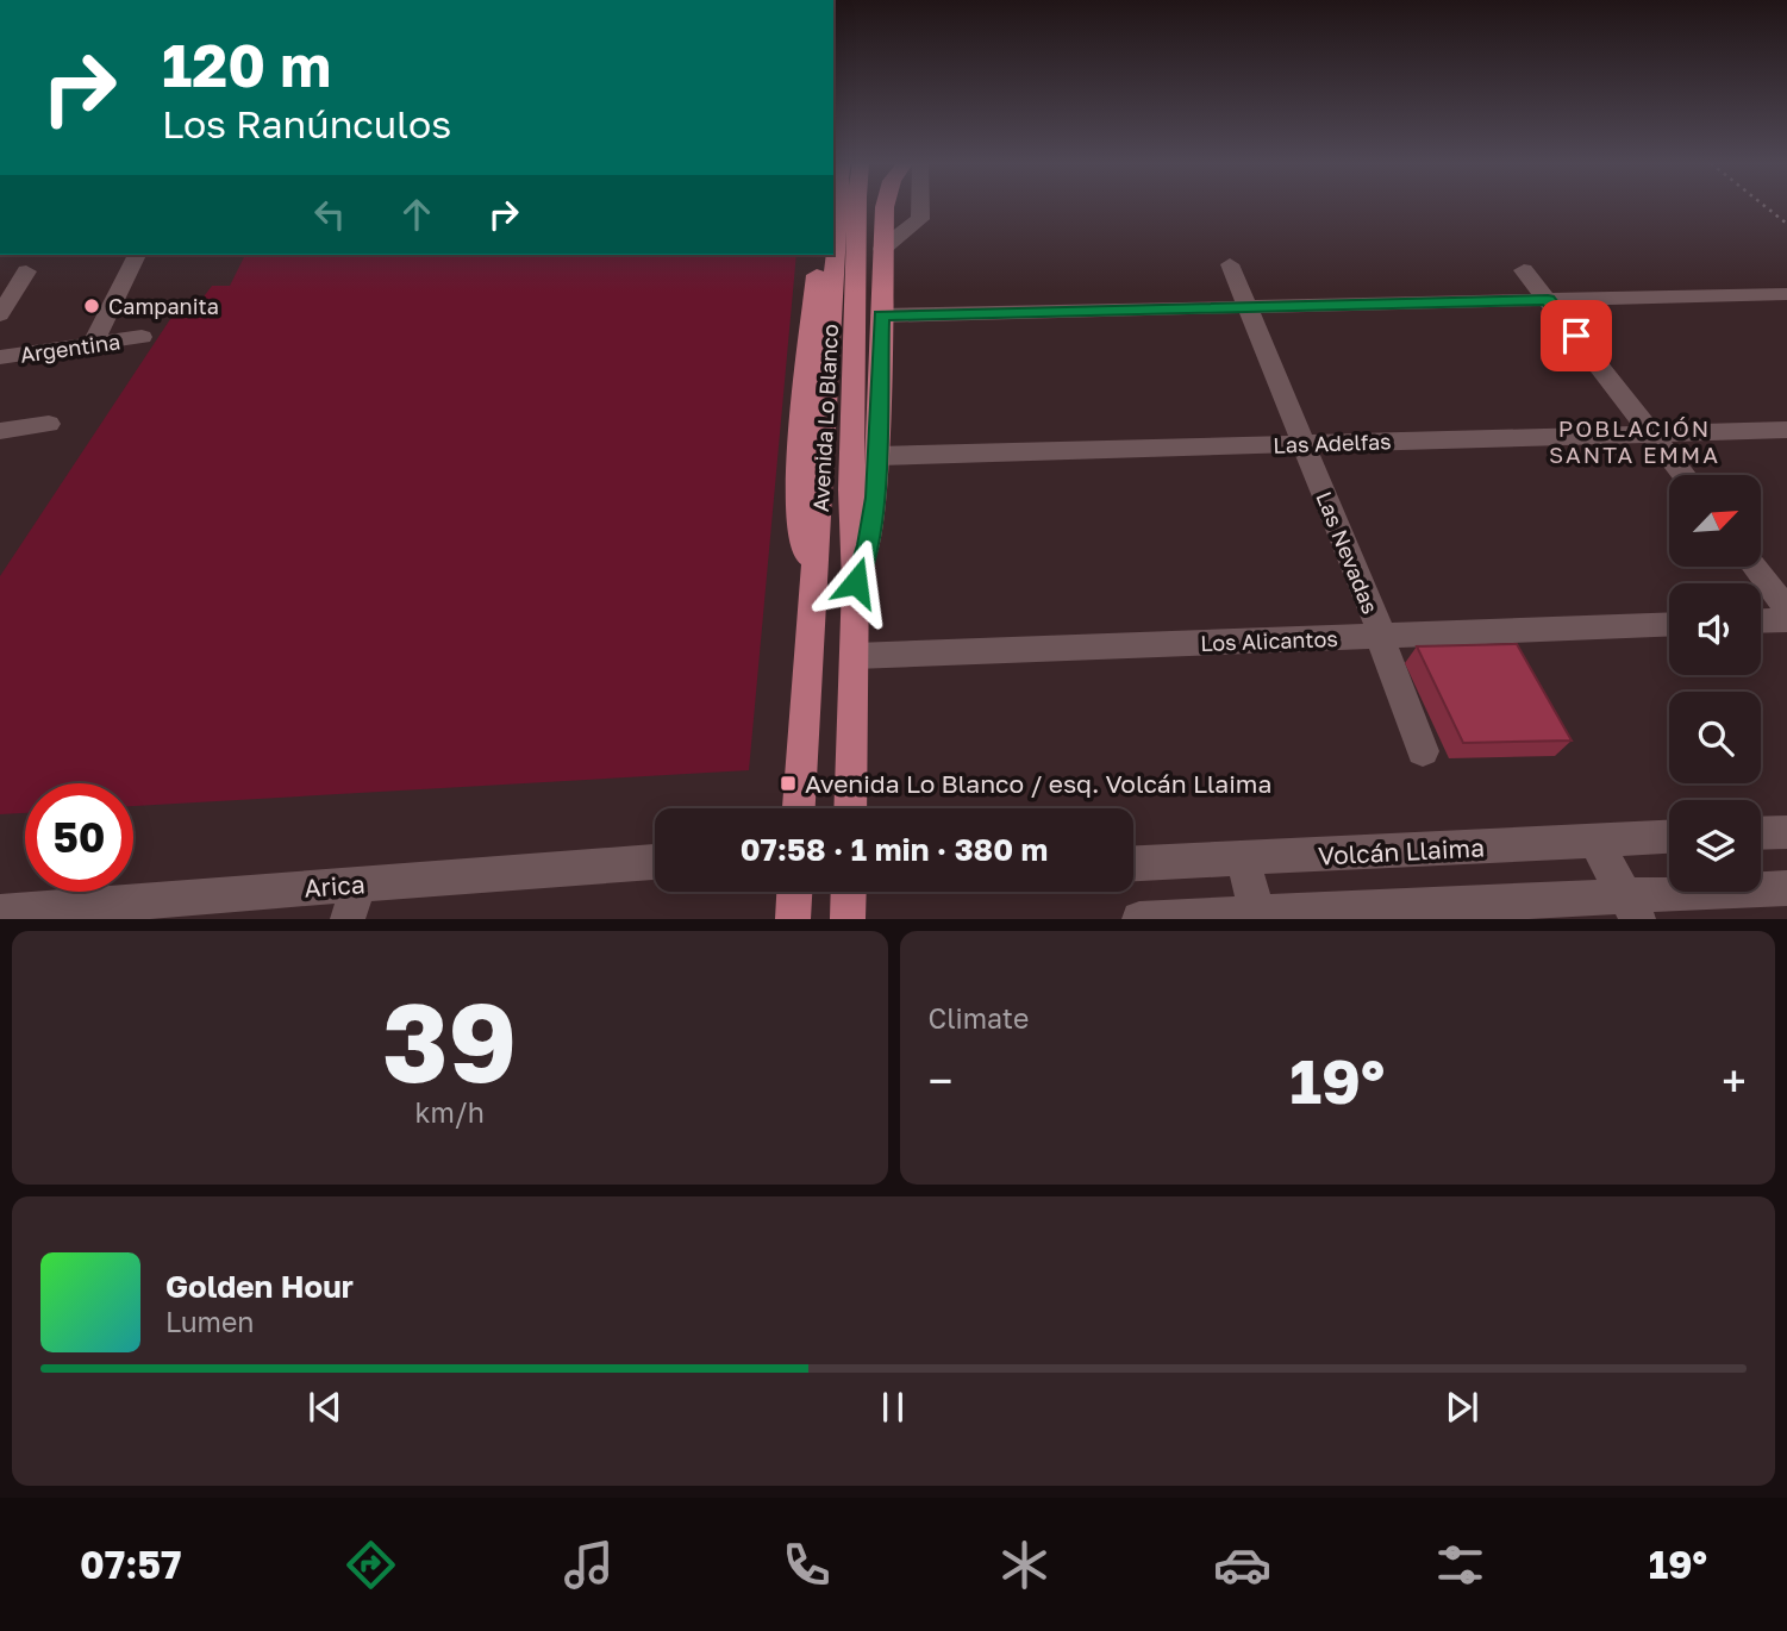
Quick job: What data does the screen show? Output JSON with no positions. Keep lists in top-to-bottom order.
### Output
{
  "streets": {
    "main road": ["Avenida Lo Blanco"],
    "street": [
      "Argentina",
      "Las Adelfas",
      "Las Nevadas",
      "Los Alicantos",
      "Volcán Llaima",
      "Arica"
    ]
  },
  "crossings": [
    ["Avenida Lo Blanco", "Los Alicantos"],
    ["Las Adelfas", "Las Nevadas"],
    ["Las Nevadas", "Los Alicantos"]
  ],
  "districts": ["POBLACIÓN SANTA EMMA"],
  "places": {
    "other": ["Campanita"],
    "transit": ["Avenida Lo Blanco / esq. Volcán Llaima"]
  },
  "north": "top right",
  "page": {
    "turn": ["120 m", "Los Ranúnculos"],
    "limit": "50",
    "trip": "07:58 · 1 min · 380 m",
    "tile": [
      ["39", "km/h"],
      "Climate"
    ],
    "heat": ["−", "19°", "+"],
    "song": ["Golden Hour", "Lumen"],
    "tabs": ["07:57", "19°"]
  }
}
